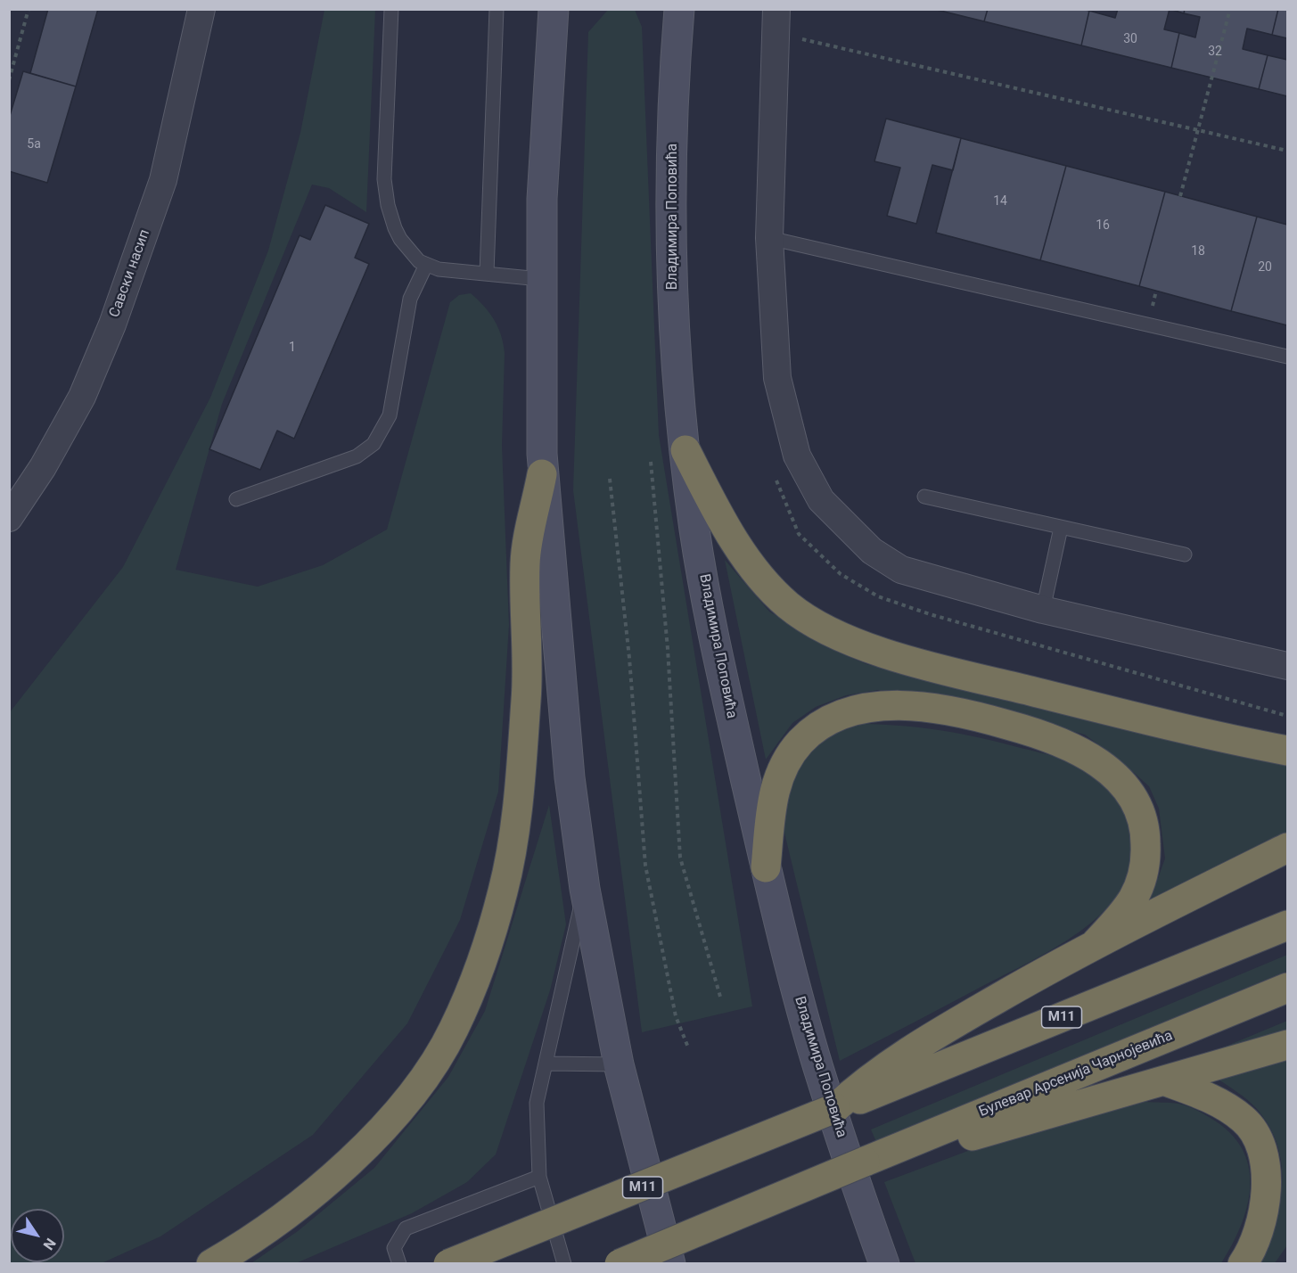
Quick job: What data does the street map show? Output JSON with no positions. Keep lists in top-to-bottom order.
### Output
{
  "streets": {
    "highway": ["M11", "Булевар Арсенија Чарнојевића"],
    "main road": ["Владимира Поповића"],
    "street": ["Савски насип"]
  },
  "house_numbers": [
    "30",
    "32",
    "5a",
    "14",
    "16",
    "18",
    "20",
    "1"
  ],
  "north": "bottom right"
}
